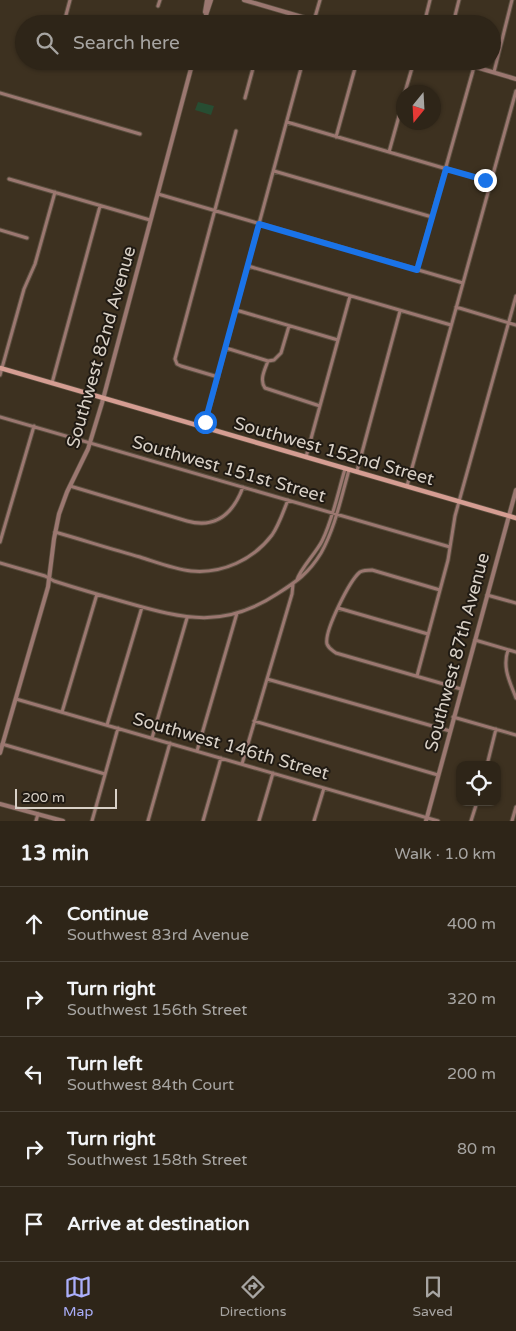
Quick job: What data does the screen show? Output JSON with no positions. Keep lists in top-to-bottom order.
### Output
{
  "streets": {
    "main road": ["Southwest 152nd Street"],
    "street": [
      "Southwest 82nd Avenue",
      "Southwest 151st Street",
      "Southwest 87th Avenue",
      "Southwest 146th Street"
    ]
  },
  "crossings": [
    ["Southwest 82nd Avenue", "Southwest 152nd Street"],
    ["Southwest 82nd Avenue", "Southwest 151st Street"],
    ["Southwest 82nd Avenue", "Southwest 146th Street"],
    ["Southwest 152nd Street", "Southwest 87th Avenue"],
    ["Southwest 87th Avenue", "Southwest 146th Street"]
  ],
  "scale_bar": "200 m",
  "north": "bottom",
  "page": {
    "search": "Search here",
    "scale": "200 m",
    "heading": ["13 min", "Walk · 1.0 km"],
    "list": [
      ["Continue", "Southwest 83rd Avenue", "400 m"],
      ["Turn right", "Southwest 156th Street", "320 m"],
      ["Turn left", "Southwest 84th Court", "200 m"],
      ["Turn right", "Southwest 158th Street", "80 m"],
      "Arrive at destination"
    ],
    "nav": ["Map", "Directions", "Saved"]
  }
}
